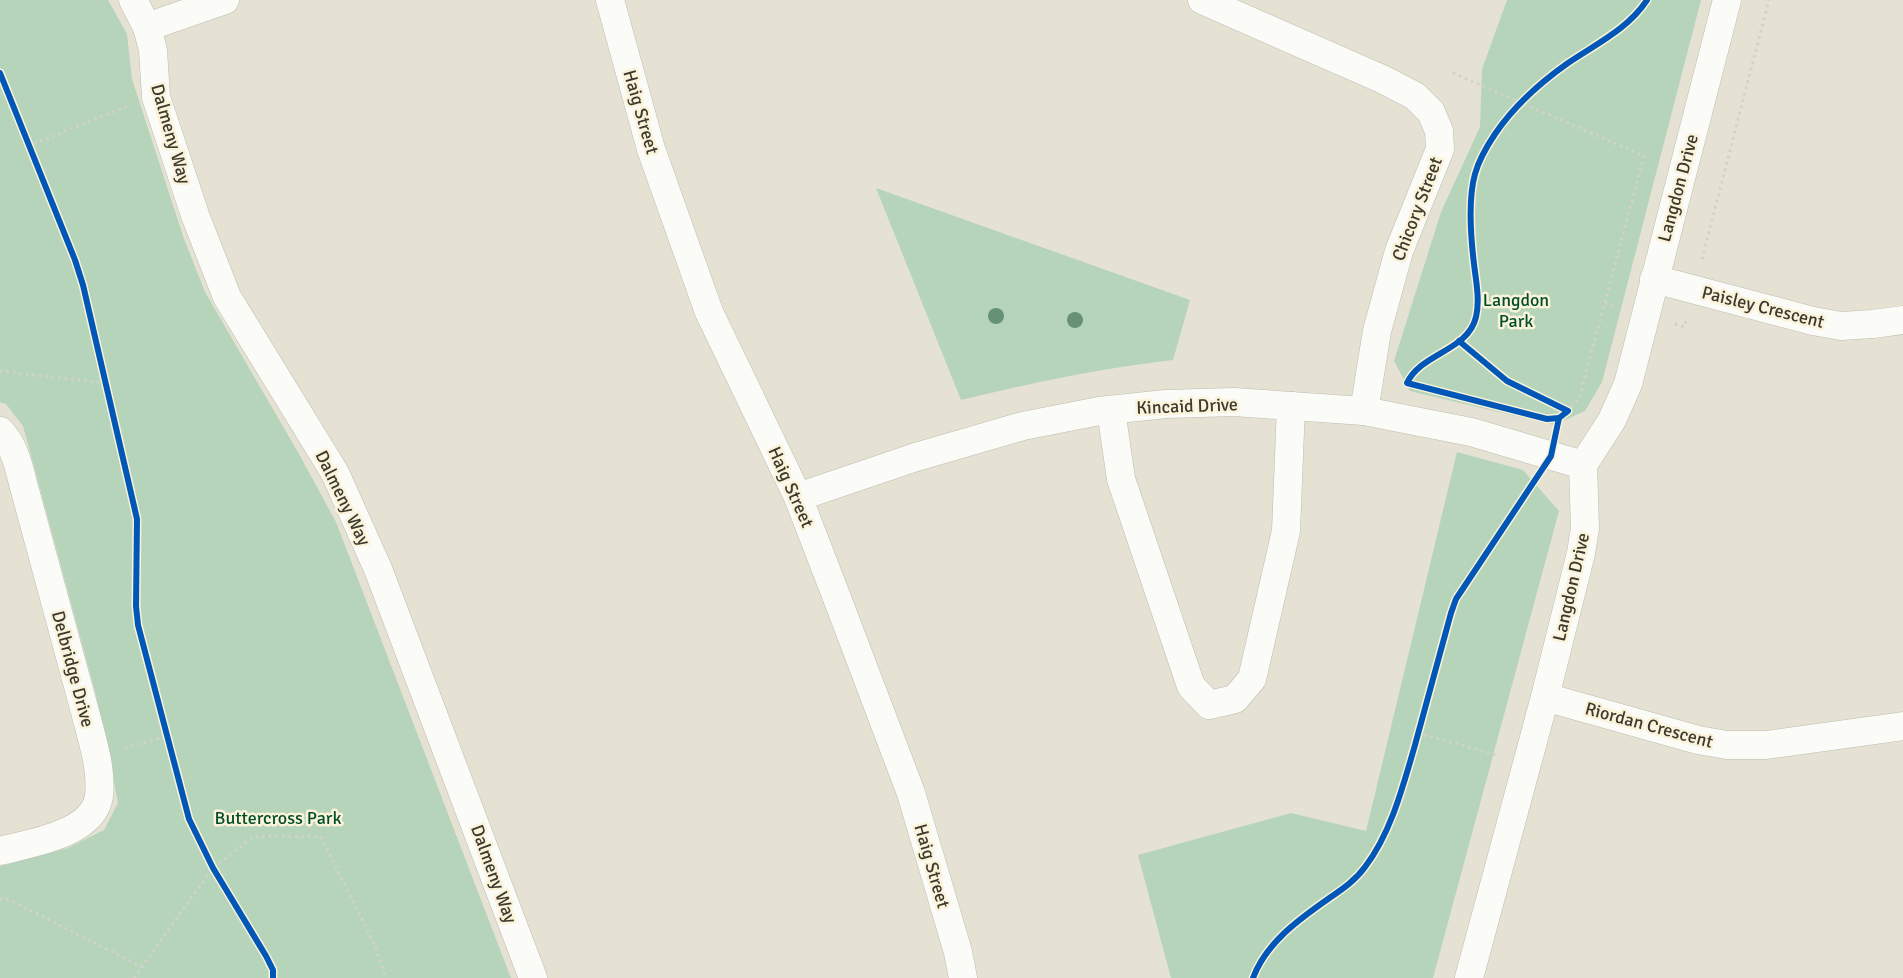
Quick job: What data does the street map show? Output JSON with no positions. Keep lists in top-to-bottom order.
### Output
{
  "streets": {
    "street": [
      "Haig Street",
      "Dalmeny Way",
      "Langdon Drive",
      "Chicory Street",
      "Paisley Crescent",
      "Kincaid Drive",
      "Delbridge Drive",
      "Riordan Crescent"
    ]
  },
  "crossings": [
    ["Haig Street", "Kincaid Drive"],
    ["Langdon Drive", "Paisley Crescent"],
    ["Langdon Drive", "Kincaid Drive"],
    ["Langdon Drive", "Riordan Crescent"],
    ["Chicory Street", "Kincaid Drive"]
  ],
  "parks": ["Langdon Park", "Buttercross Park"]
}
